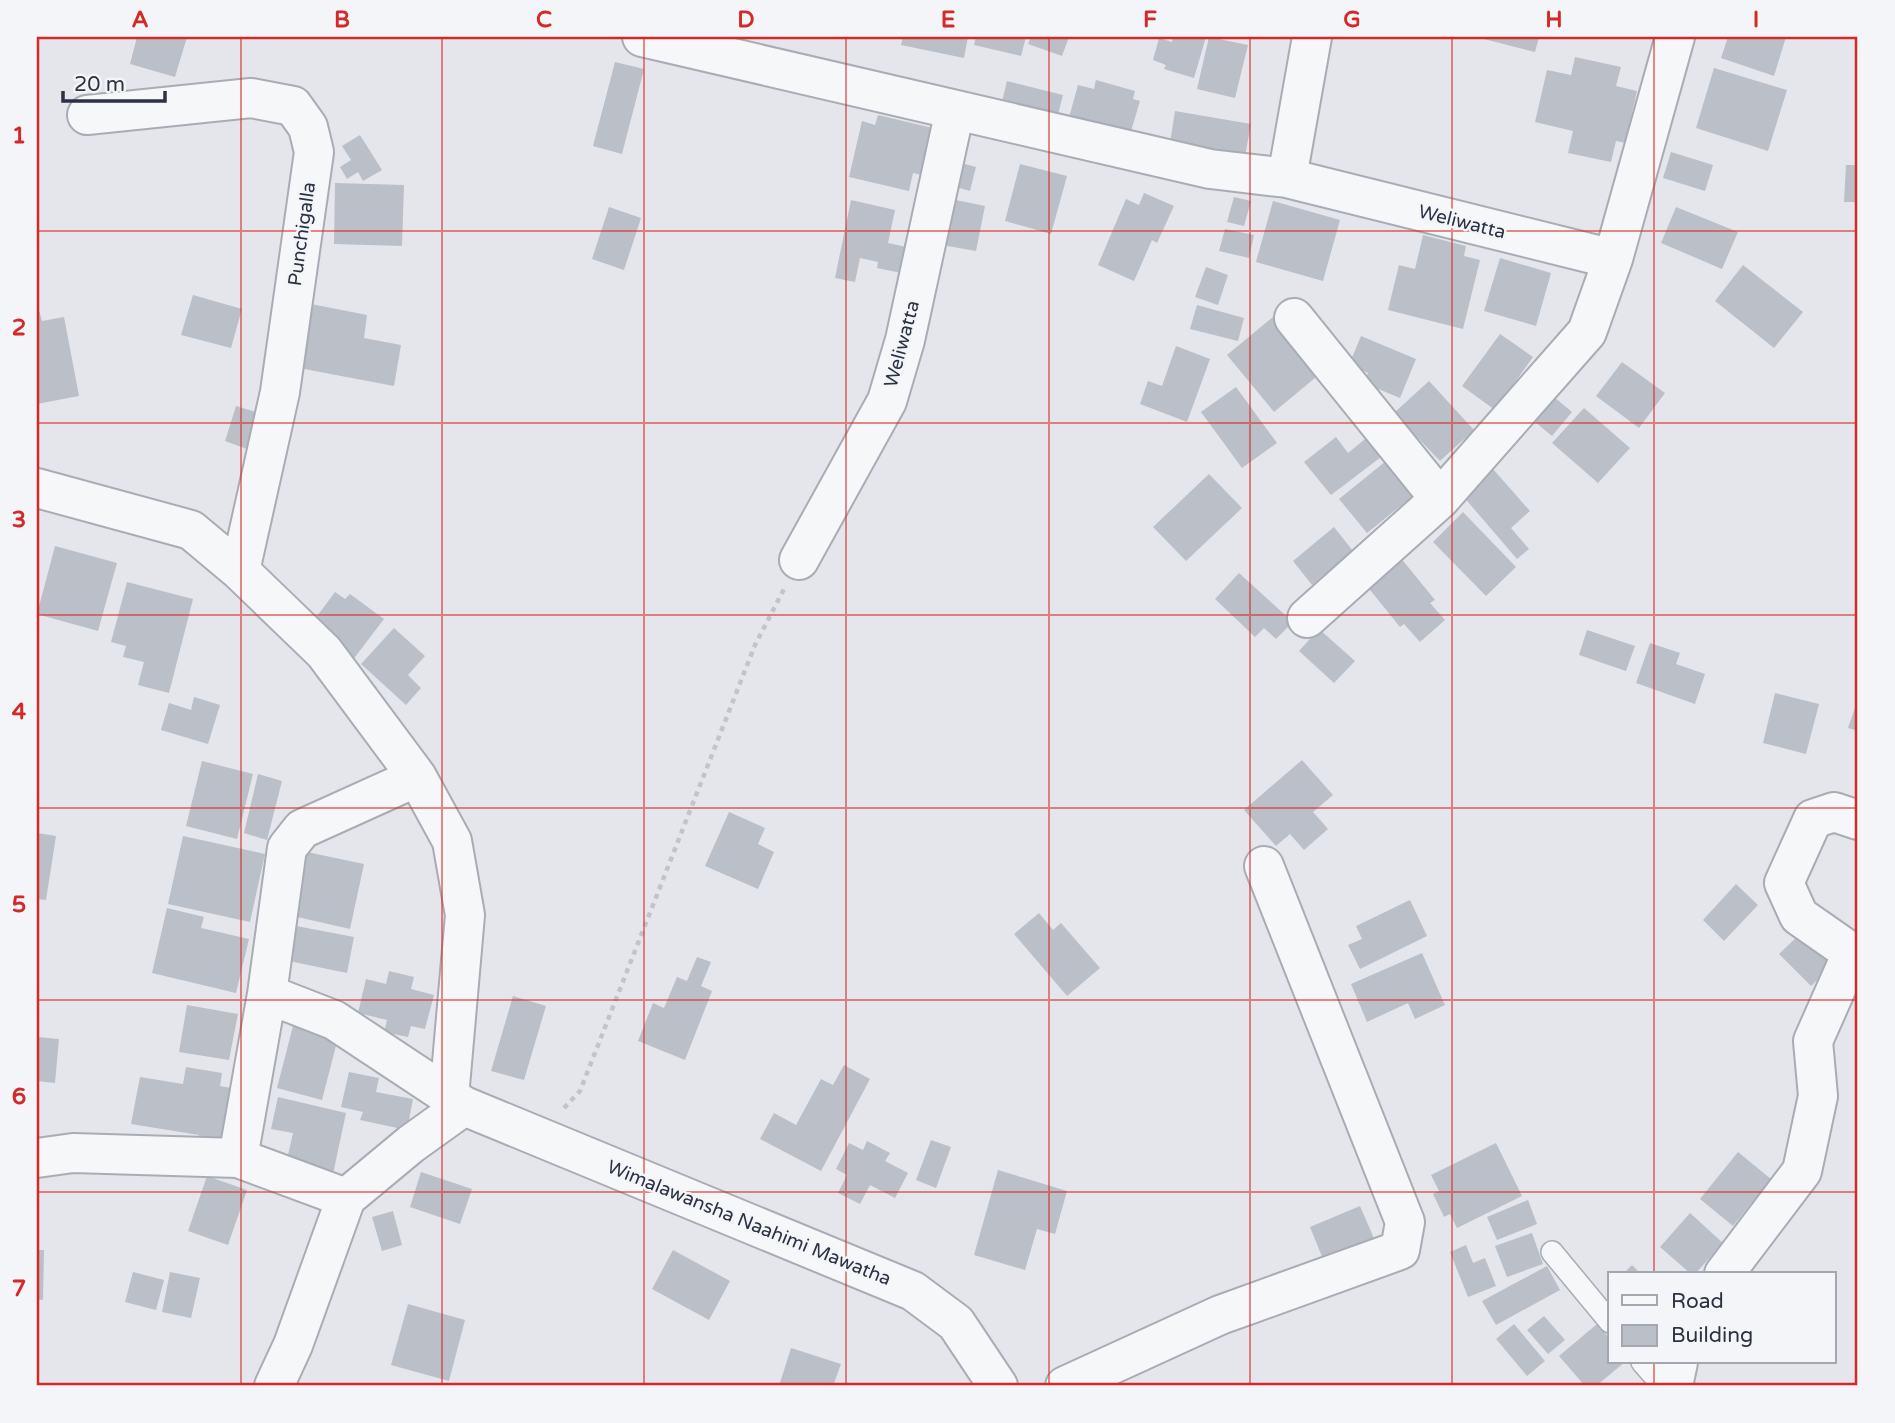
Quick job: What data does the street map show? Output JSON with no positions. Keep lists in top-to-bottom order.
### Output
{
  "streets": {
    "street": ["Weliwatta", "Punchigalla", "Wimalawansha Naahimi Mawatha"]
  },
  "legend": ["Road", "Building"],
  "scale_bar": "20 m",
  "grid": {
    "columns": [
      "A",
      "B",
      "C",
      "D",
      "E",
      "F",
      "G",
      "H",
      "I"
    ],
    "rows": [
      "1",
      "2",
      "3",
      "4",
      "5",
      "6",
      "7"
    ]
  }
}
